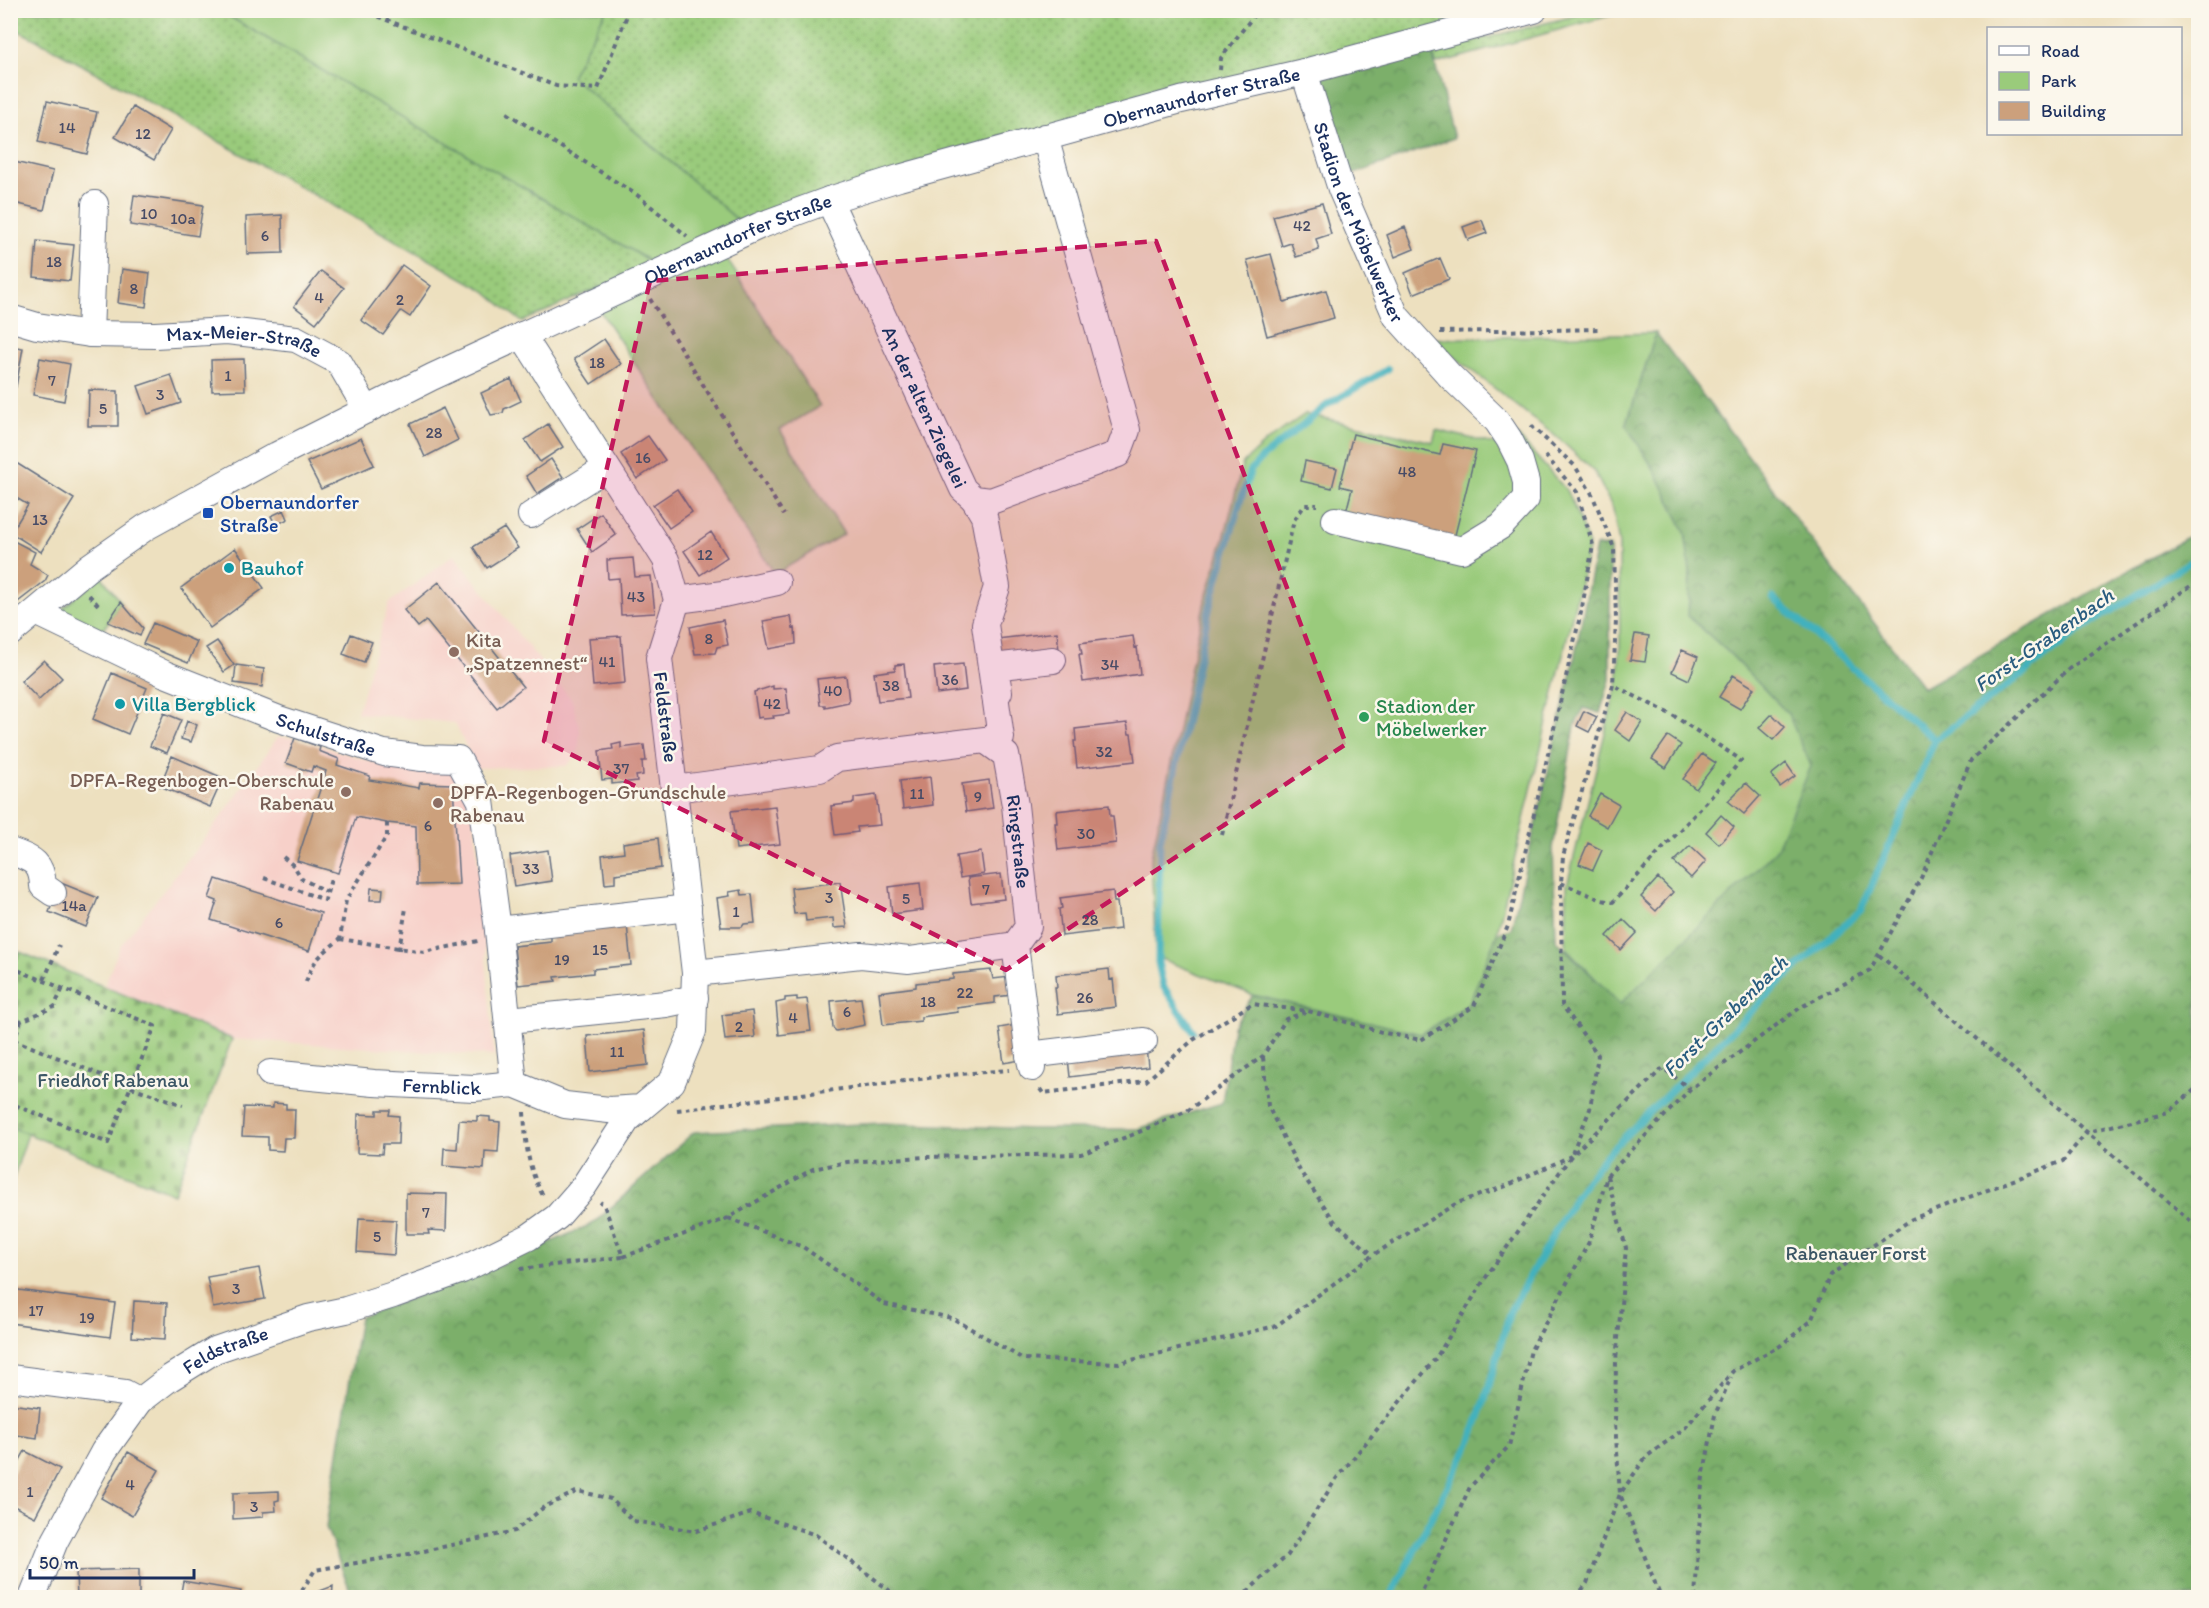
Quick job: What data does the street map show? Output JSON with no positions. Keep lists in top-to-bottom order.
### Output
{
  "streets": {
    "street": [
      "Obernaundorfer Straße",
      "Stadion der Möbelwerker",
      "Max-Meier-Straße",
      "An der alten Ziegelei",
      "Feldstraße",
      "Schulstraße",
      "Ringstraße",
      "Fernblick"
    ]
  },
  "crossings": [
    ["Obernaundorfer Straße", "Stadion der Möbelwerker"],
    ["Obernaundorfer Straße", "Max-Meier-Straße"],
    ["Obernaundorfer Straße", "An der alten Ziegelei"],
    ["Obernaundorfer Straße", "Schulstraße"],
    ["Feldstraße", "Fernblick"]
  ],
  "water": ["Forst-Grabenbach"],
  "parks": ["Friedhof Rabenau", "Rabenauer Forst"],
  "places": {
    "transit": ["Obernaundorfer Straße"],
    "other": [
      "Bauhof",
      "Kita „Spatzennest“",
      "Villa Bergblick",
      "Stadion der Möbelwerker",
      "DPFA-Regenbogen-Oberschule Rabenau",
      "DPFA-Regenbogen-Grundschule Rabenau"
    ]
  },
  "house_numbers": [
    "14",
    "12",
    "10",
    "10a",
    "42",
    "6",
    "18",
    "8",
    "4",
    "2",
    "18",
    "1",
    "7",
    "3",
    "5",
    "28",
    "16",
    "48",
    "13",
    "12",
    "43",
    "8",
    "41",
    "34",
    "36",
    "38",
    "40",
    "42",
    "32",
    "37",
    "11",
    "9",
    "6",
    "30",
    "33",
    "7",
    "3",
    "5",
    "14a",
    "1",
    "28",
    "6",
    "15",
    "19",
    "22",
    "26",
    "18",
    "6",
    "4",
    "2",
    "11",
    "7",
    "5",
    "3",
    "17",
    "19",
    "4",
    "1",
    "3"
  ],
  "legend": ["Road", "Park", "Building"],
  "scale_bar": "50 m"
}
